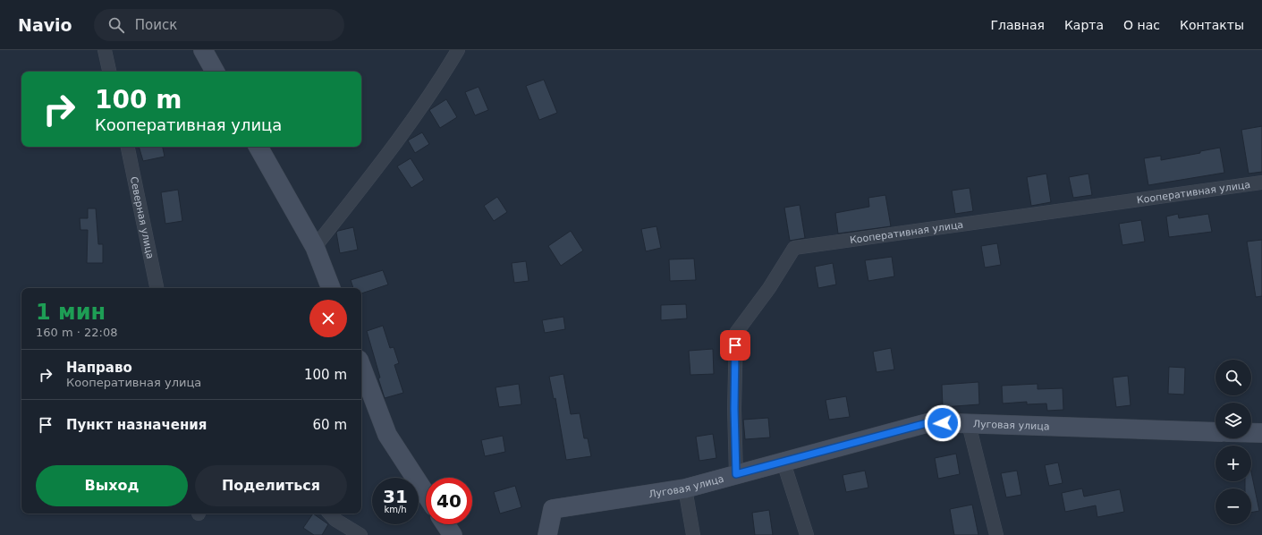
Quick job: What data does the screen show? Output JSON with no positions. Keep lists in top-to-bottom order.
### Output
{
  "streets": {
    "street": ["Кооперативная улица", "Северная улица", "Луговая улица"]
  },
  "crossings": [
    ["Кооперативная улица", "Луговая улица"]
  ],
  "page": {
    "header": "Navio",
    "search": "Поиск",
    "nav": [
      "Главная",
      "Карта",
      "О нас",
      "Контакты"
    ],
    "turn": ["100 m", "Кооперативная улица"],
    "heading": ["1 мин", "160 m · 22:08"],
    "list": [
      {
        "name": "Направо",
        "note": "Кооперативная улица",
        "value": "100 m"
      },
      {
        "name": "Пункт назначения",
        "value": "60 m"
      }
    ],
    "map_buttons": ["+", "−"],
    "buttons": ["Выход", "Поделиться"],
    "speed": "31 km/h",
    "limit": "40"
  }
}
